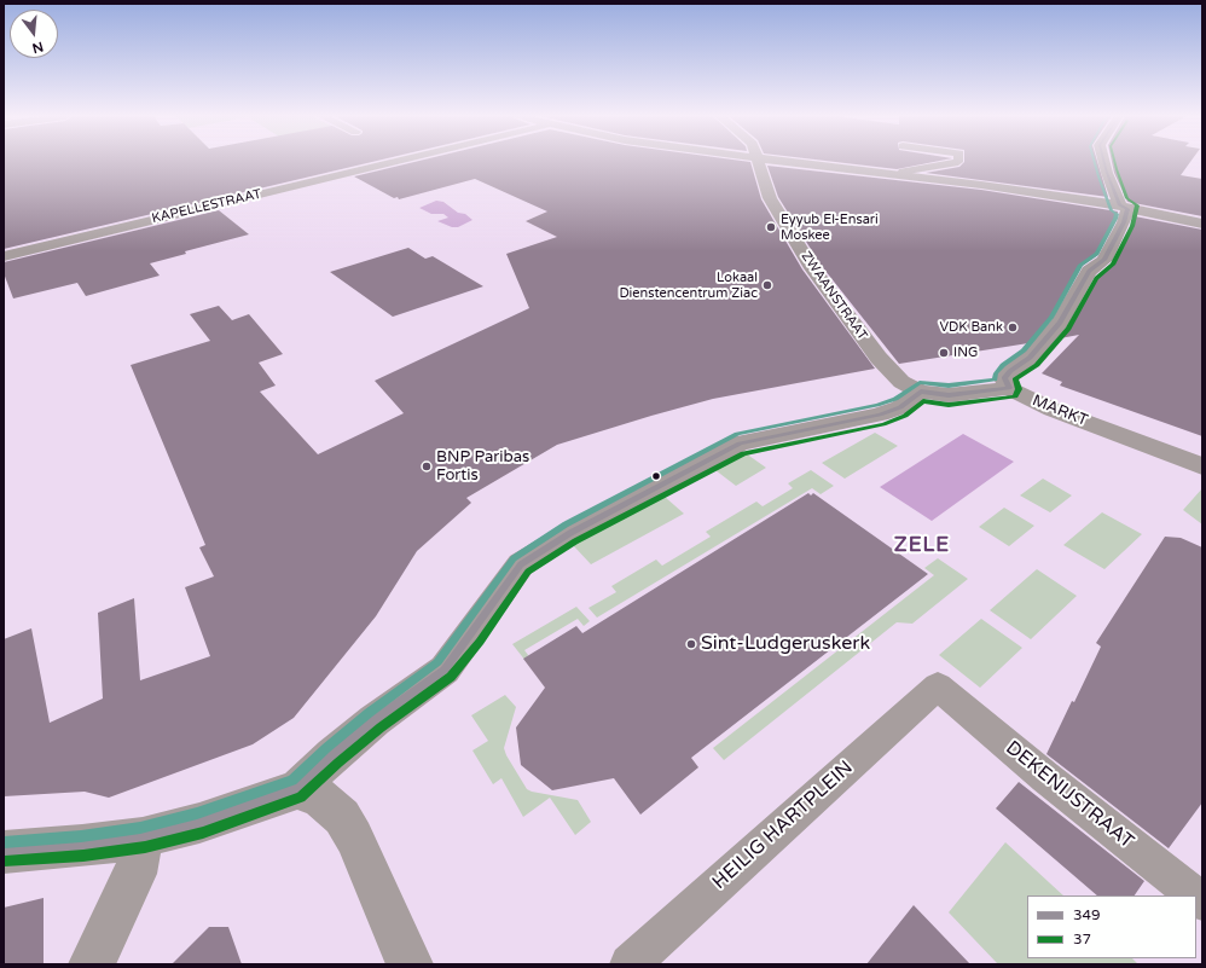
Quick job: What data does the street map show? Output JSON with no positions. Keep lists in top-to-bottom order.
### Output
{
  "streets": {
    "street": ["KAPELLESTRAAT", "ZWAANSTRAAT", "MARKT"],
    "lane": ["DEKENIJSTRAAT", "HEILIG HARTPLEIN"]
  },
  "crossings": [
    ["DEKENIJSTRAAT", "HEILIG HARTPLEIN"]
  ],
  "districts": ["ZELE"],
  "places": [
    "Eyyub El-Ensari Moskee",
    "Lokaal Dienstencentrum Ziac",
    "VDK Bank",
    "ING",
    "BNP Paribas Fortis",
    "Sint-Ludgeruskerk"
  ],
  "lines": ["transit line 349", "transit line 37"],
  "legend": ["349", "37"],
  "north": "bottom"
}
